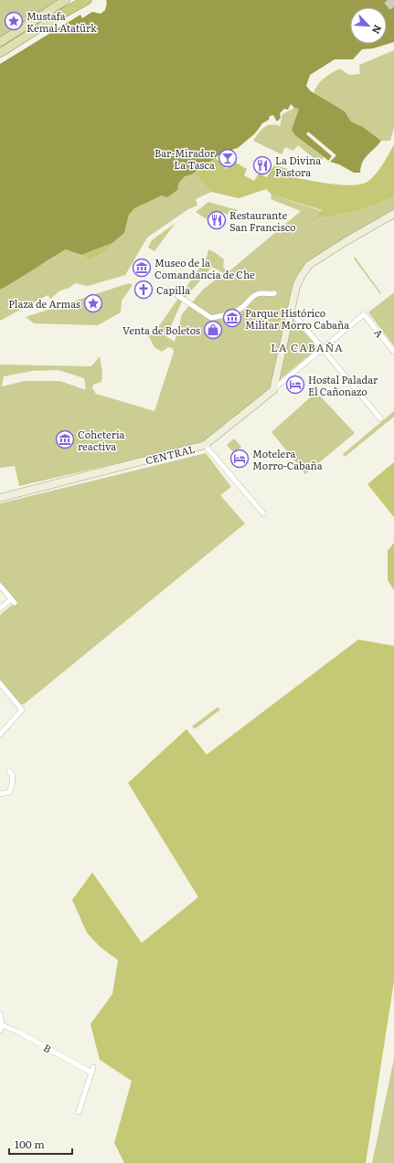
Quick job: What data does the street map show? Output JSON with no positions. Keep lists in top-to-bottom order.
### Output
{
  "streets": {
    "street": ["A", "CENTRAL", "B"]
  },
  "crossings": [
    ["A", "CENTRAL"]
  ],
  "districts": ["LA CABAÑA"],
  "places": {
    "place": ["Mustafa Kemal Atatürk", "Plaza de Armas"],
    "bar": ["Bar-Mirador La Tasca"],
    "restaurant": ["La Divina Pastora", "Restaurante San Francisco"],
    "museum": ["Museo de la Comandancia de Che", "Parque Histórico Militar Morro Cabaña", "Cohetería reactiva"],
    "church": ["Capilla"],
    "shop": ["Venta de Boletos"],
    "hotel": ["Hostal Paladar El Cañonazo", "Motelera Morro-Cabaña"]
  },
  "scale_bar": "100 m",
  "north": "bottom right"
}
